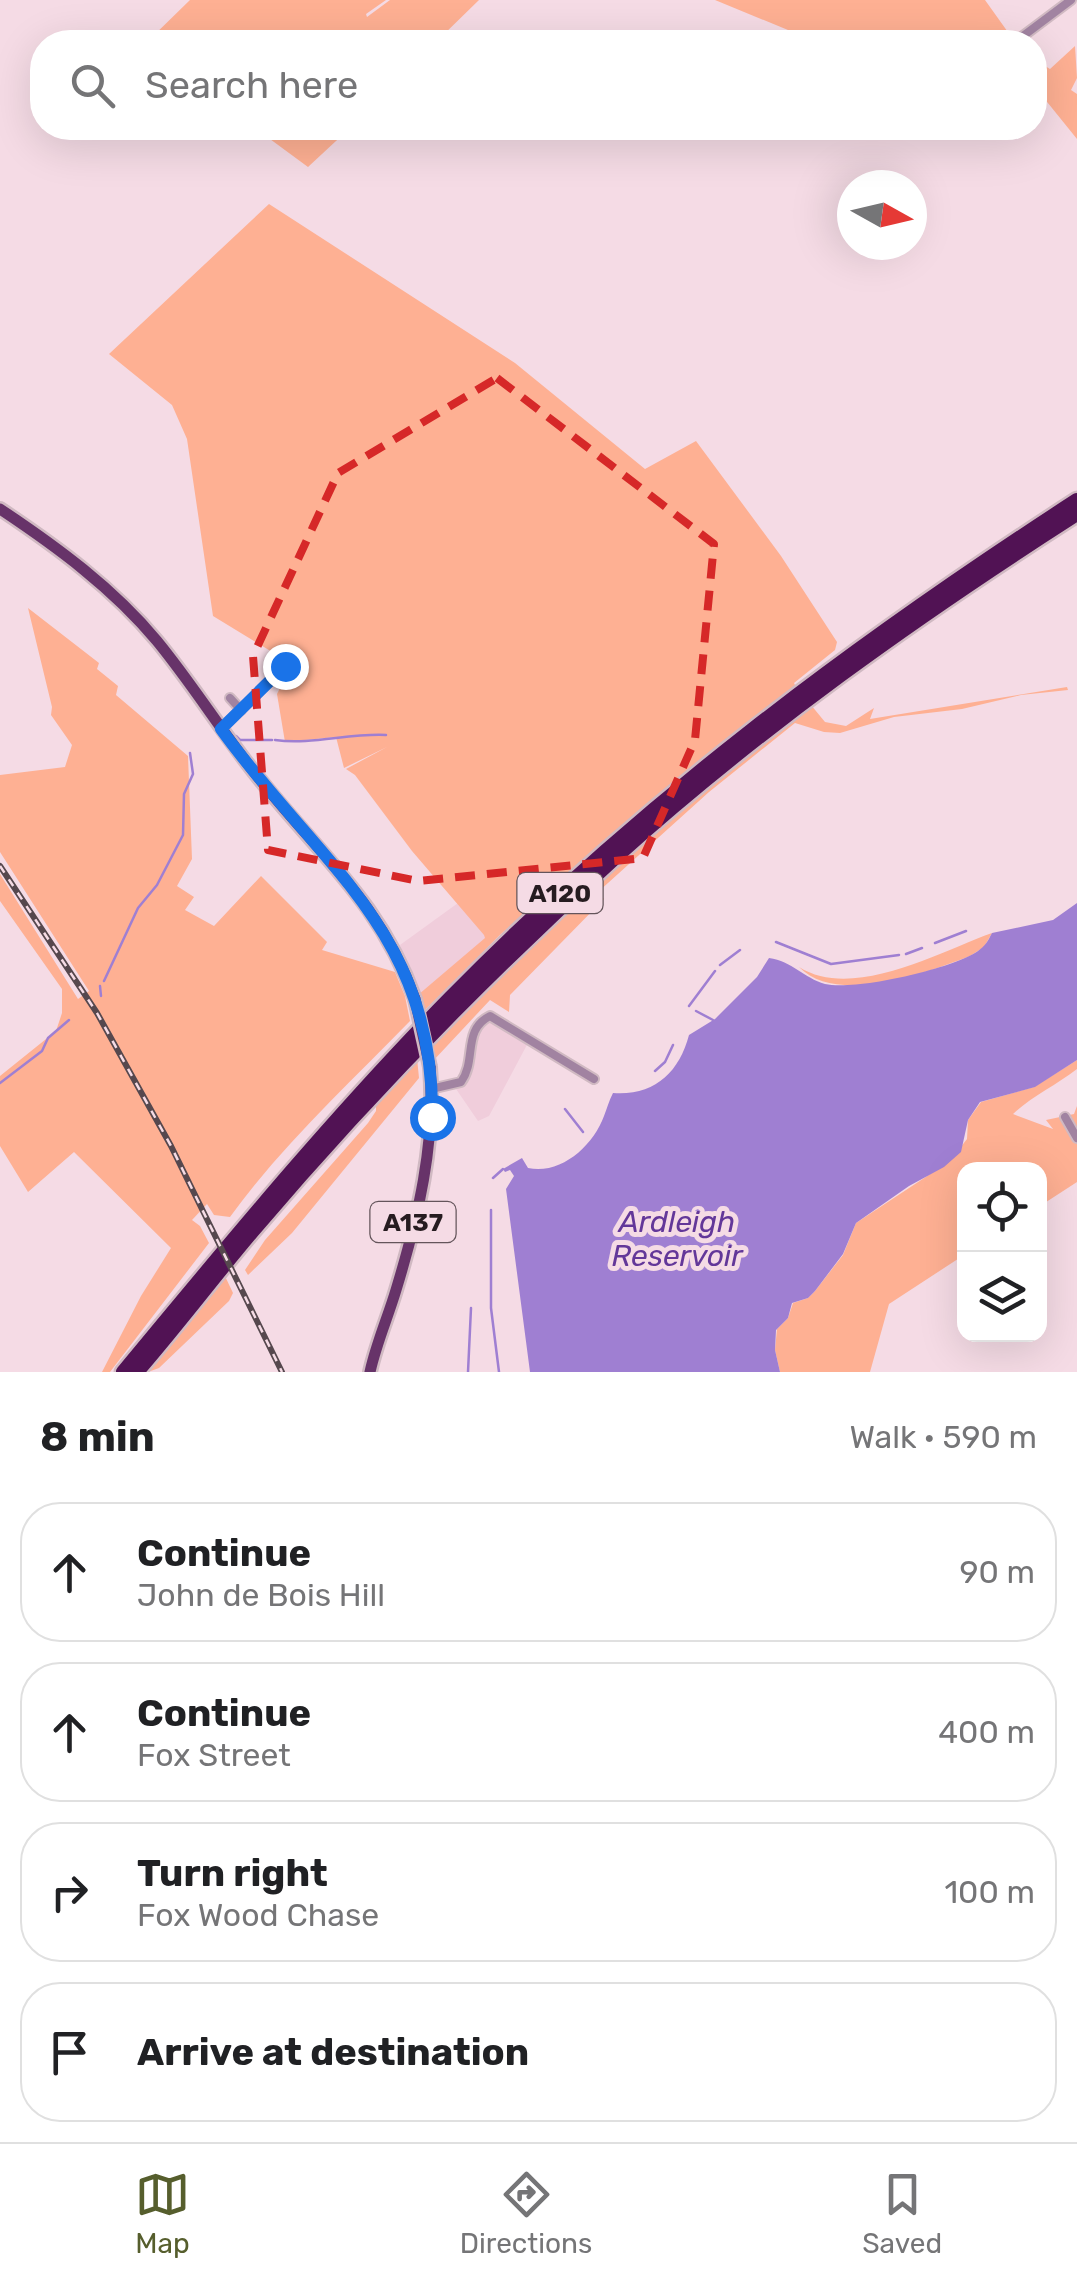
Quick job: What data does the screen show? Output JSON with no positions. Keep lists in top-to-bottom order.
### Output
{
  "streets": {
    "highway": ["A120"],
    "main road": ["A137"]
  },
  "water": ["Ardleigh Reservoir"],
  "north": "right",
  "page": {
    "search": "Search here",
    "heading": ["8 min", "Walk · 590 m"],
    "list": [
      ["Continue", "John de Bois Hill", "90 m"],
      ["Continue", "Fox Street", "400 m"],
      ["Turn right", "Fox Wood Chase", "100 m"],
      "Arrive at destination"
    ],
    "nav": ["Map", "Directions", "Saved"]
  }
}
